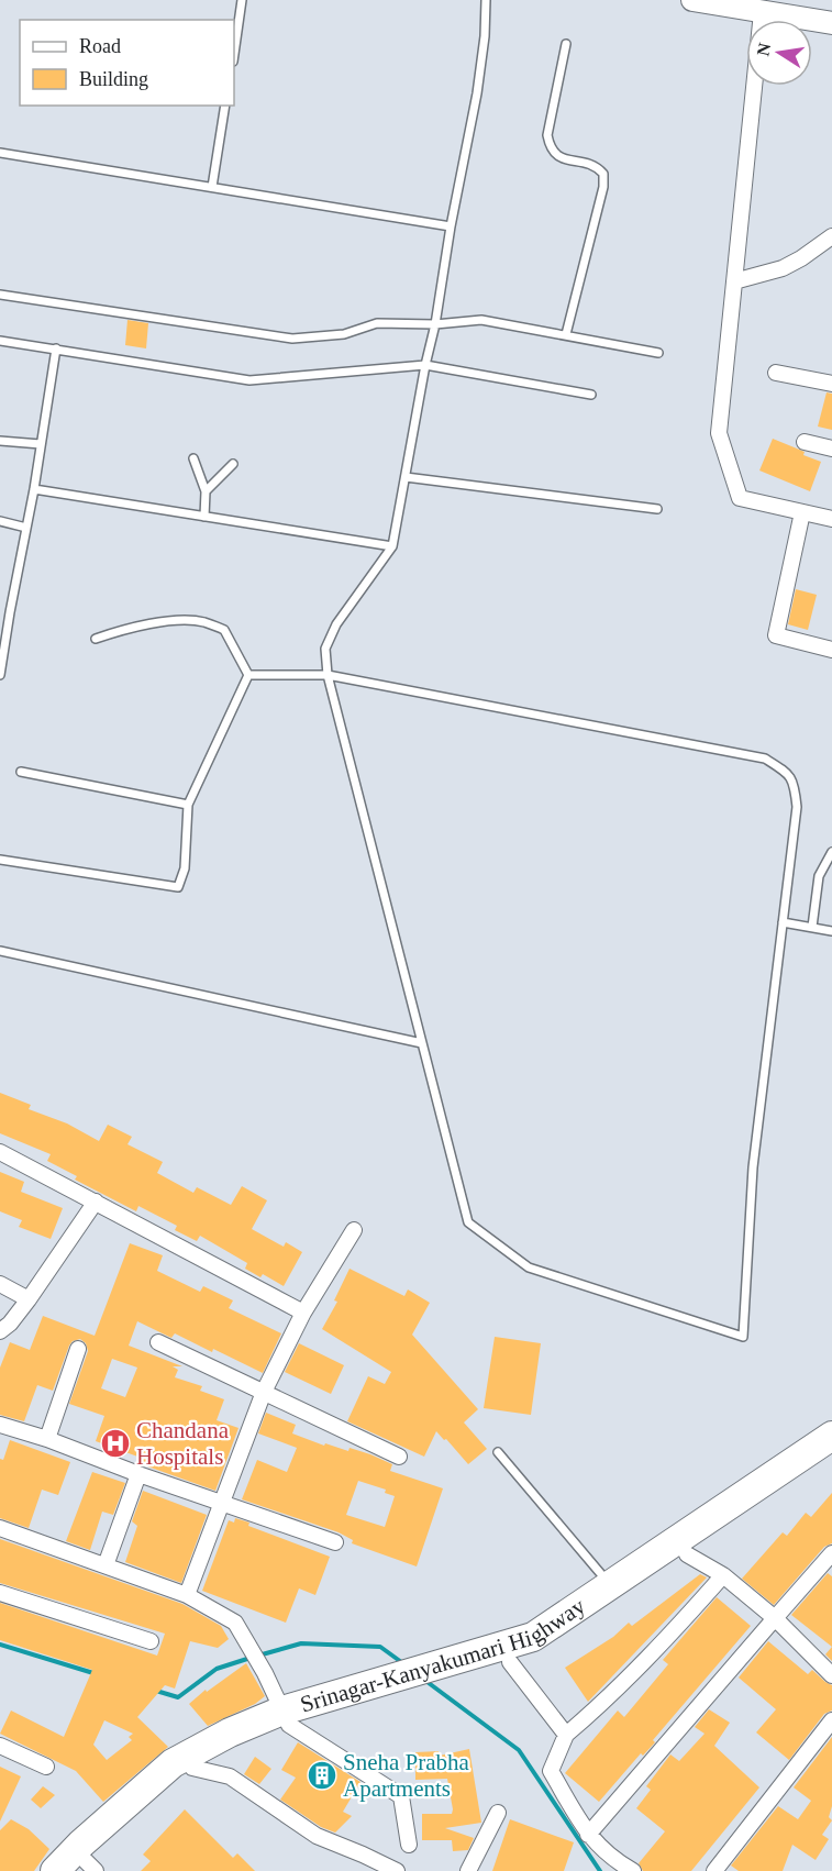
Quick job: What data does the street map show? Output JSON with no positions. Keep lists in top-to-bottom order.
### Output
{
  "streets": {
    "highway": ["Srinagar-Kanyakumari Highway"]
  },
  "places": {
    "hospital": ["Chandana Hospitals"],
    "building": ["Sneha Prabha Apartments"]
  },
  "legend": ["Road", "Building"],
  "north": "left"
}
